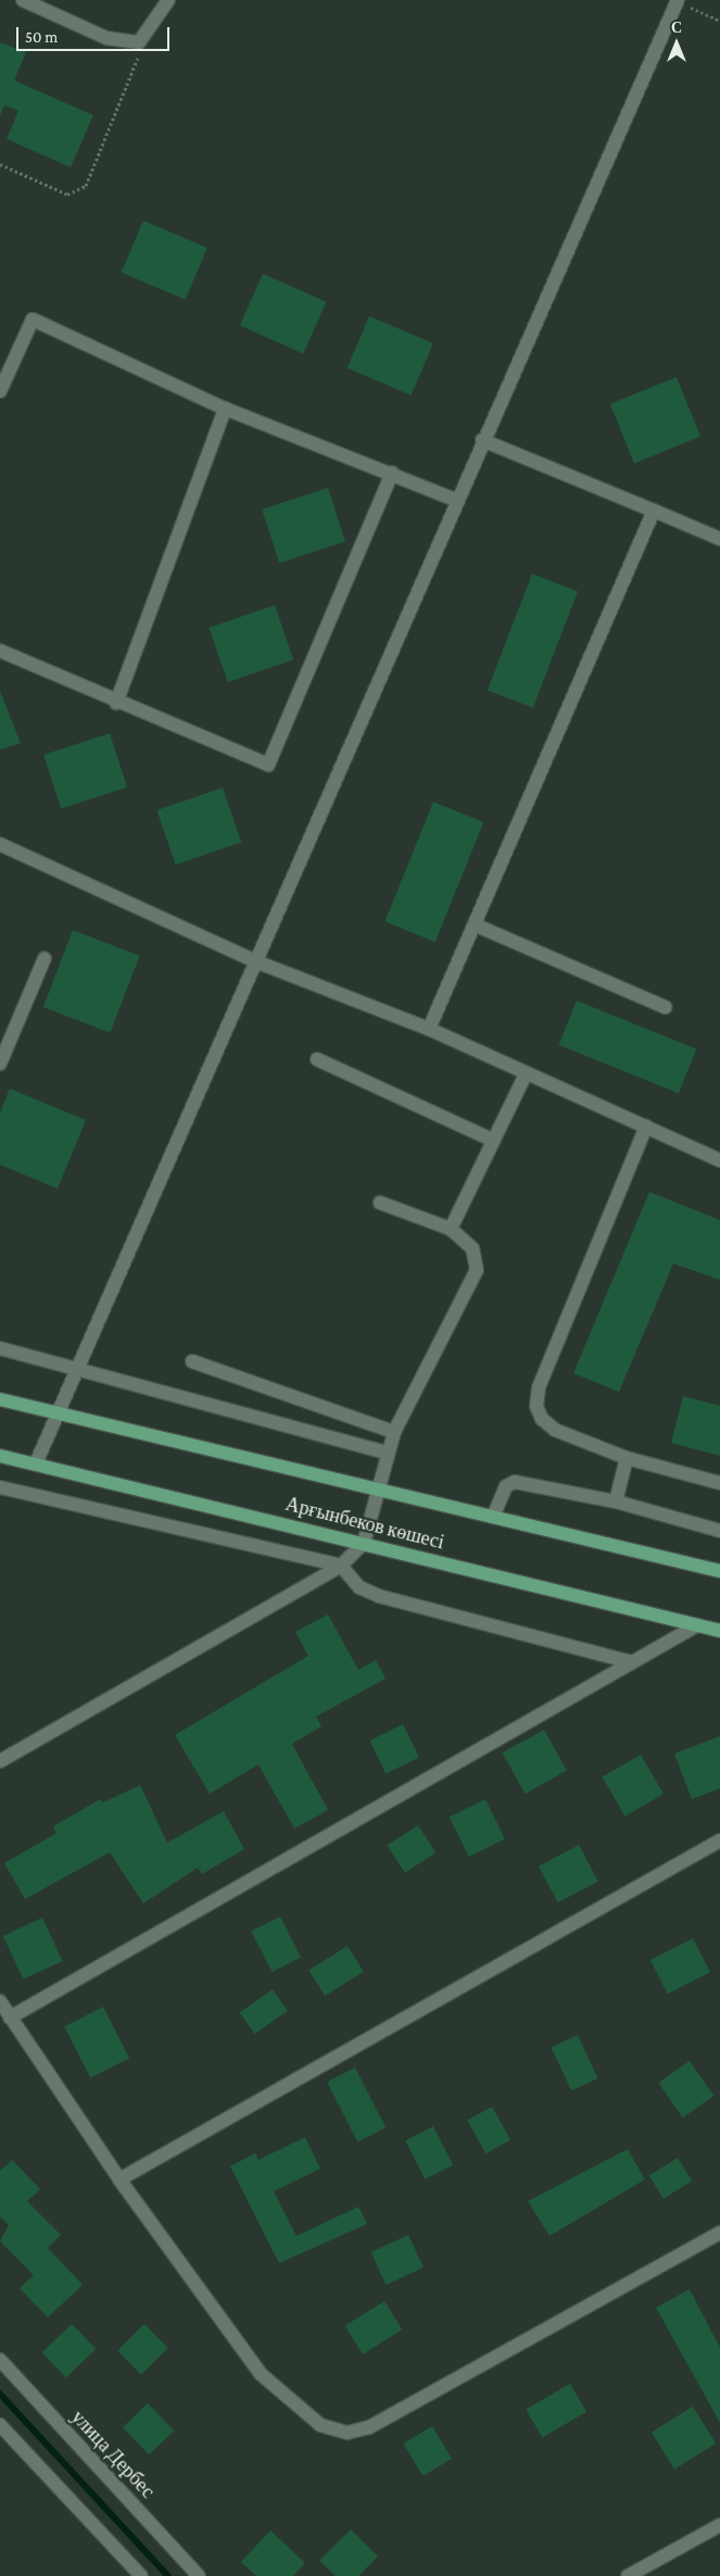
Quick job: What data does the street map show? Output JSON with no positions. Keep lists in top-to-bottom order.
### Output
{
  "streets": {
    "main road": ["Арғынбеков көшесі"],
    "street": ["улица Дербес"]
  },
  "scale_bar": "50 m",
  "north": "top"
}
